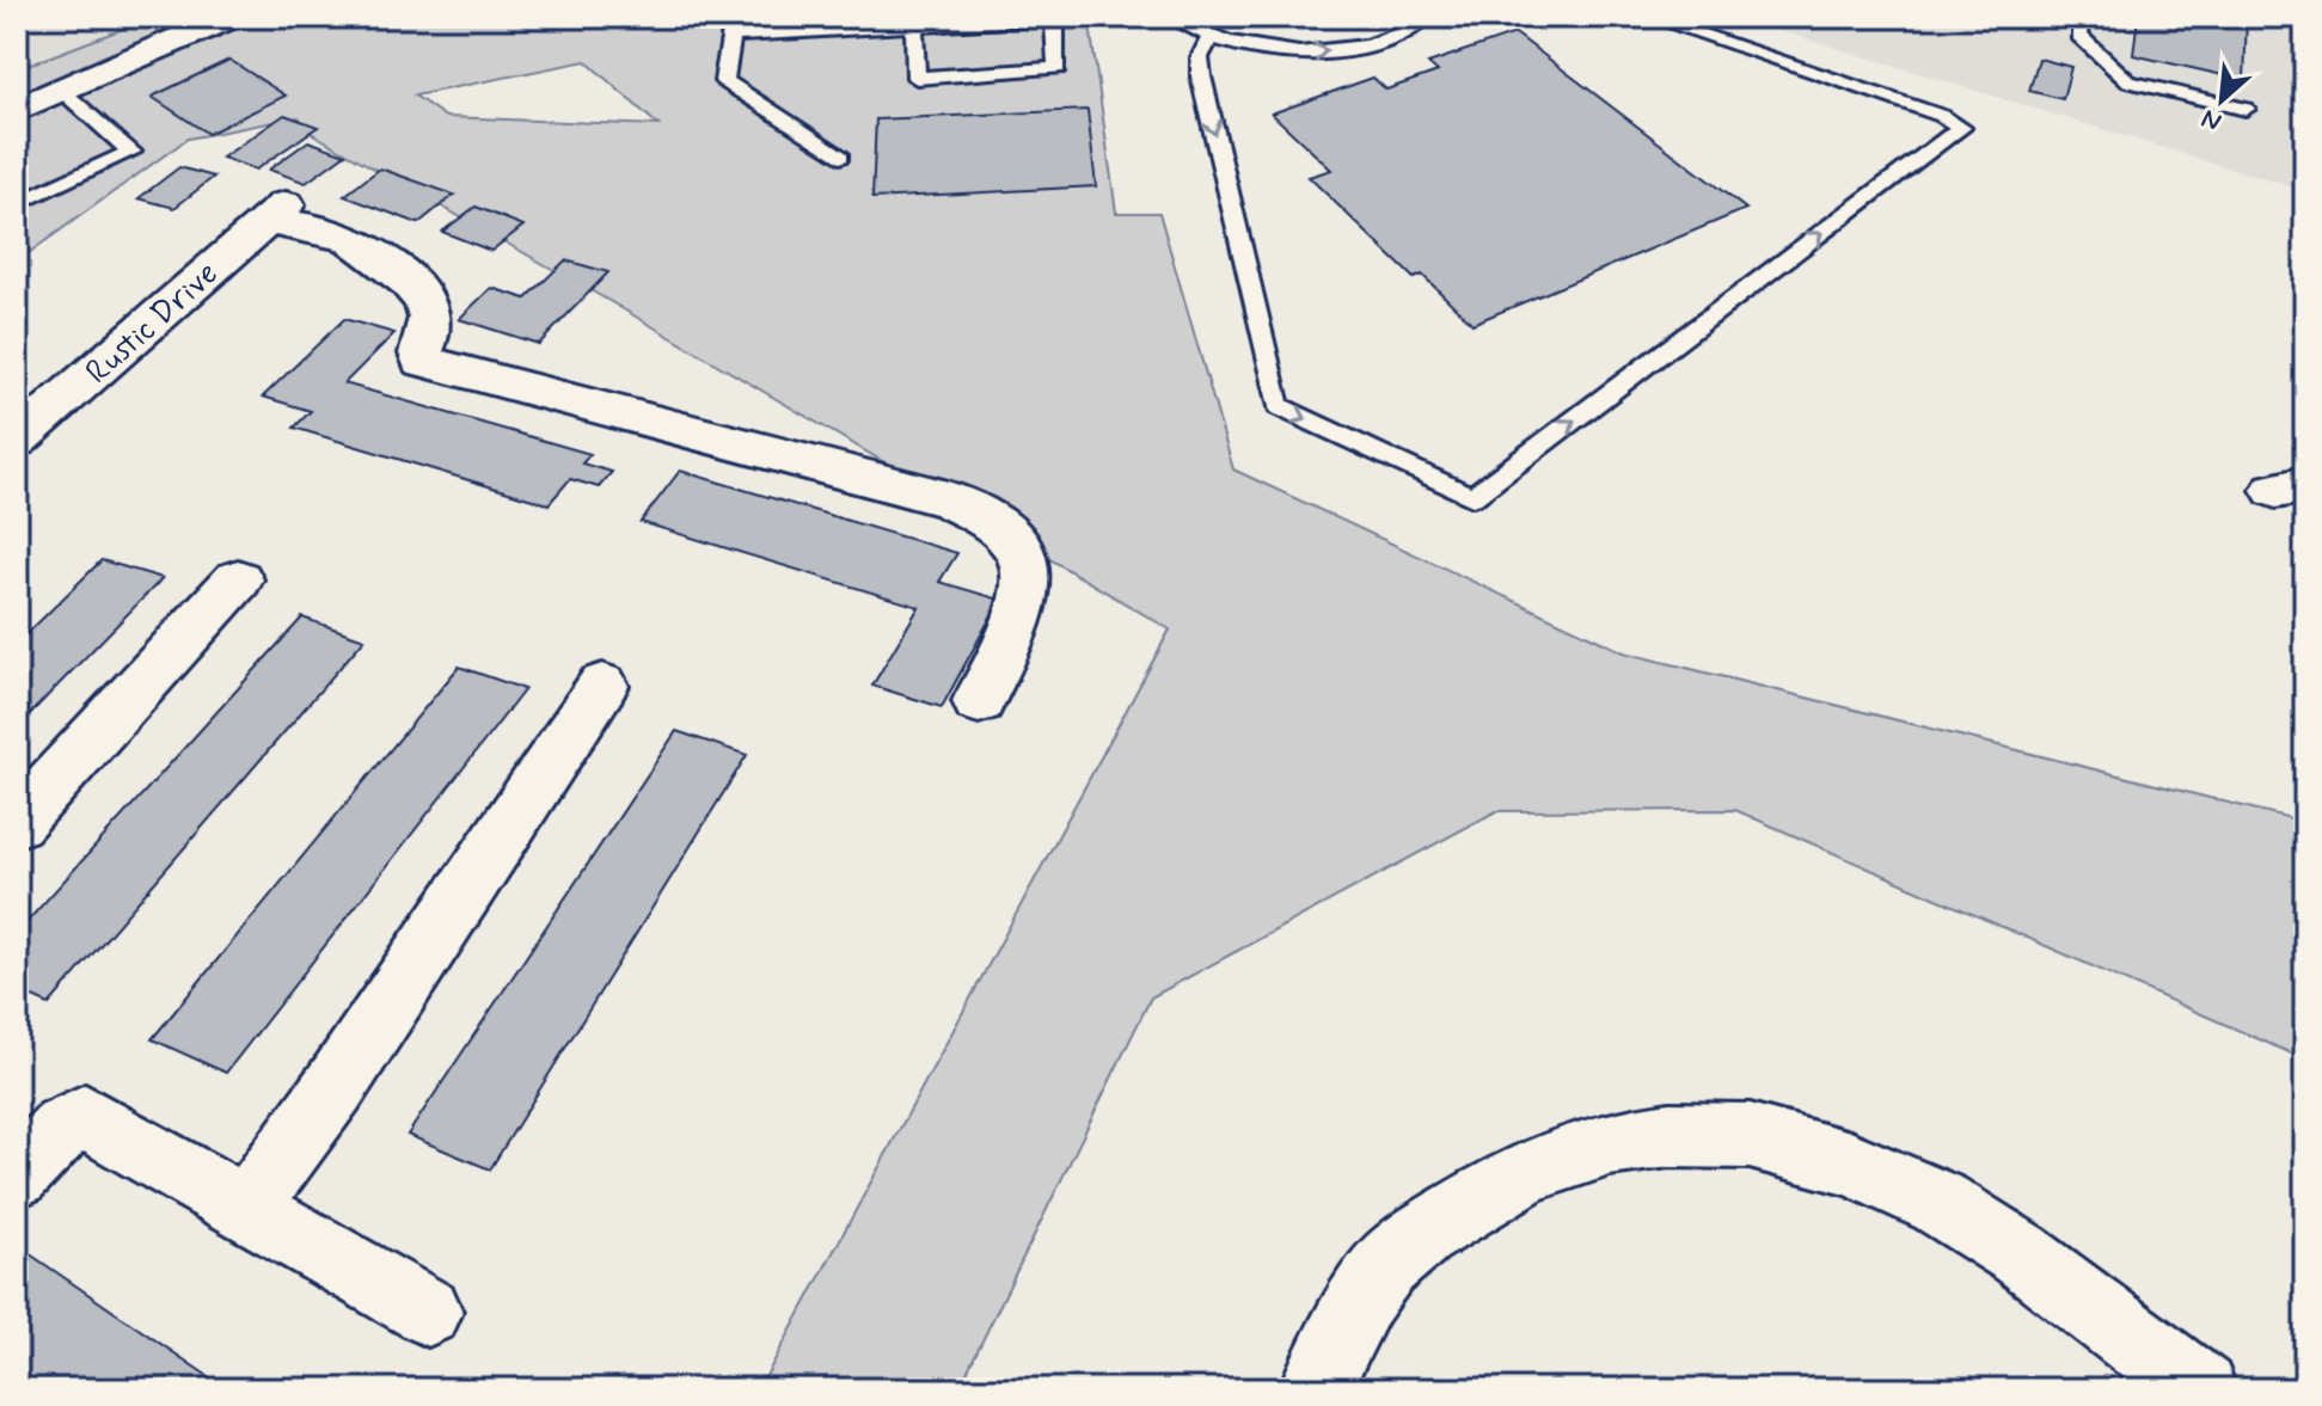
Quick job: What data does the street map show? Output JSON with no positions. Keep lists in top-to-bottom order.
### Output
{
  "streets": {
    "street": ["Rustic Drive"]
  },
  "north": "bottom left"
}
